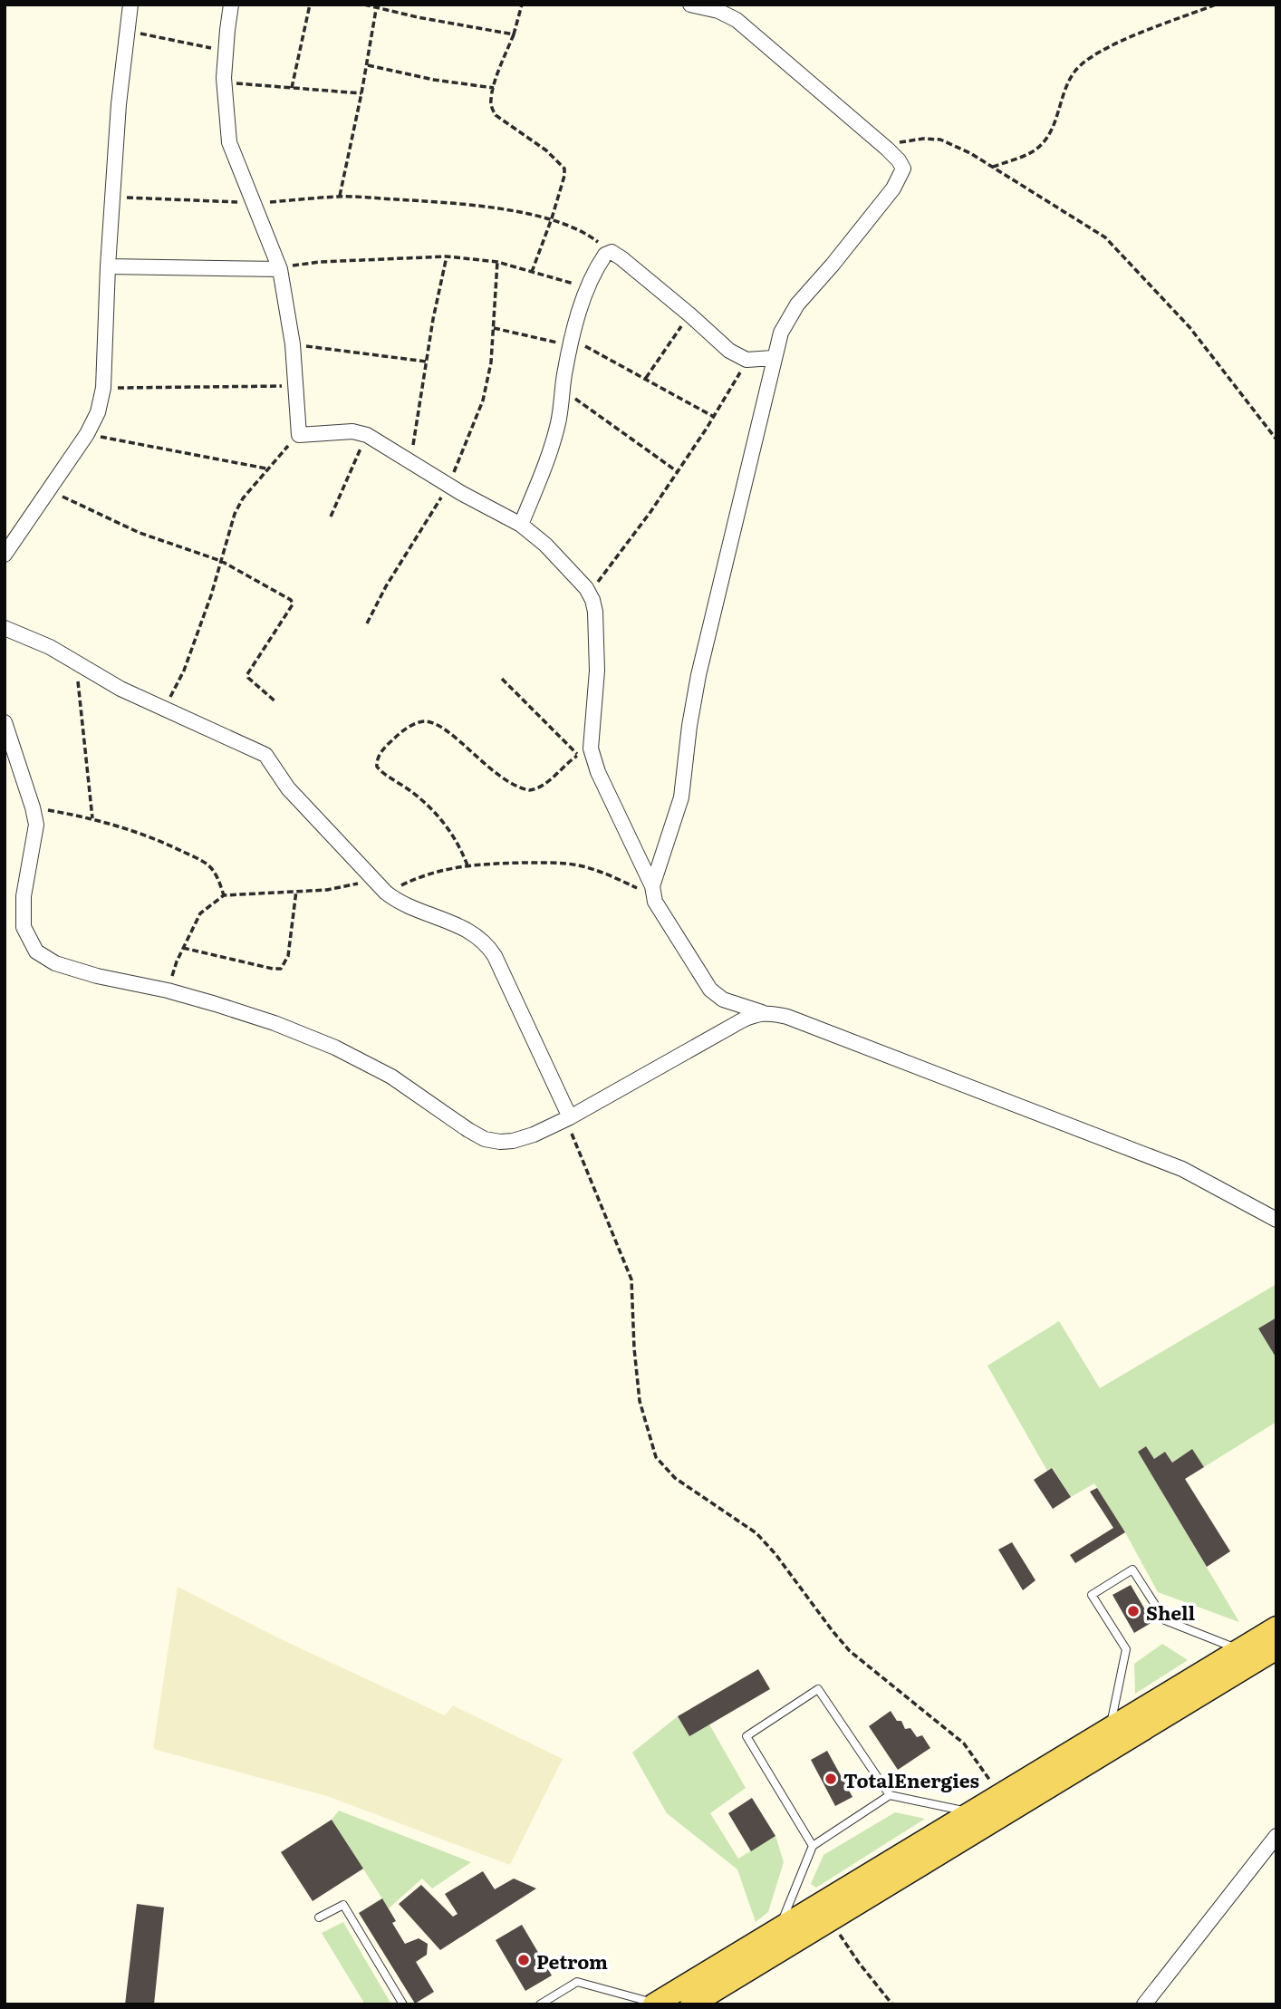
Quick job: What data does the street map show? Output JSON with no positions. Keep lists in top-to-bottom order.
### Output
{
  "places": ["Shell", "TotalEnergies", "Petrom"]
}
